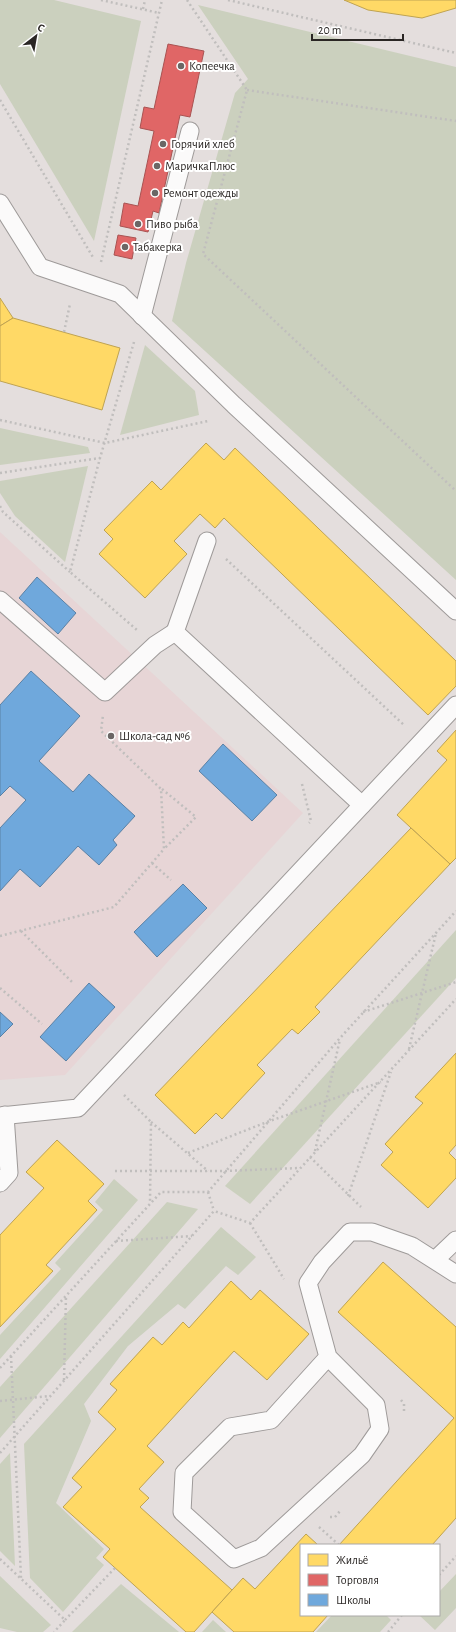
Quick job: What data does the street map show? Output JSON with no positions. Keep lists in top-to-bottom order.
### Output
{
  "places": [
    "Копеечка",
    "Горячий хлеб",
    "МаричкаПлюс",
    "Ремонт одежды",
    "Пиво рыба",
    "Табакерка",
    "Школа-сад №6"
  ],
  "legend": ["Жильё", "Торговля", "Школы"],
  "scale_bar": "20 m",
  "north": "top right"
}
